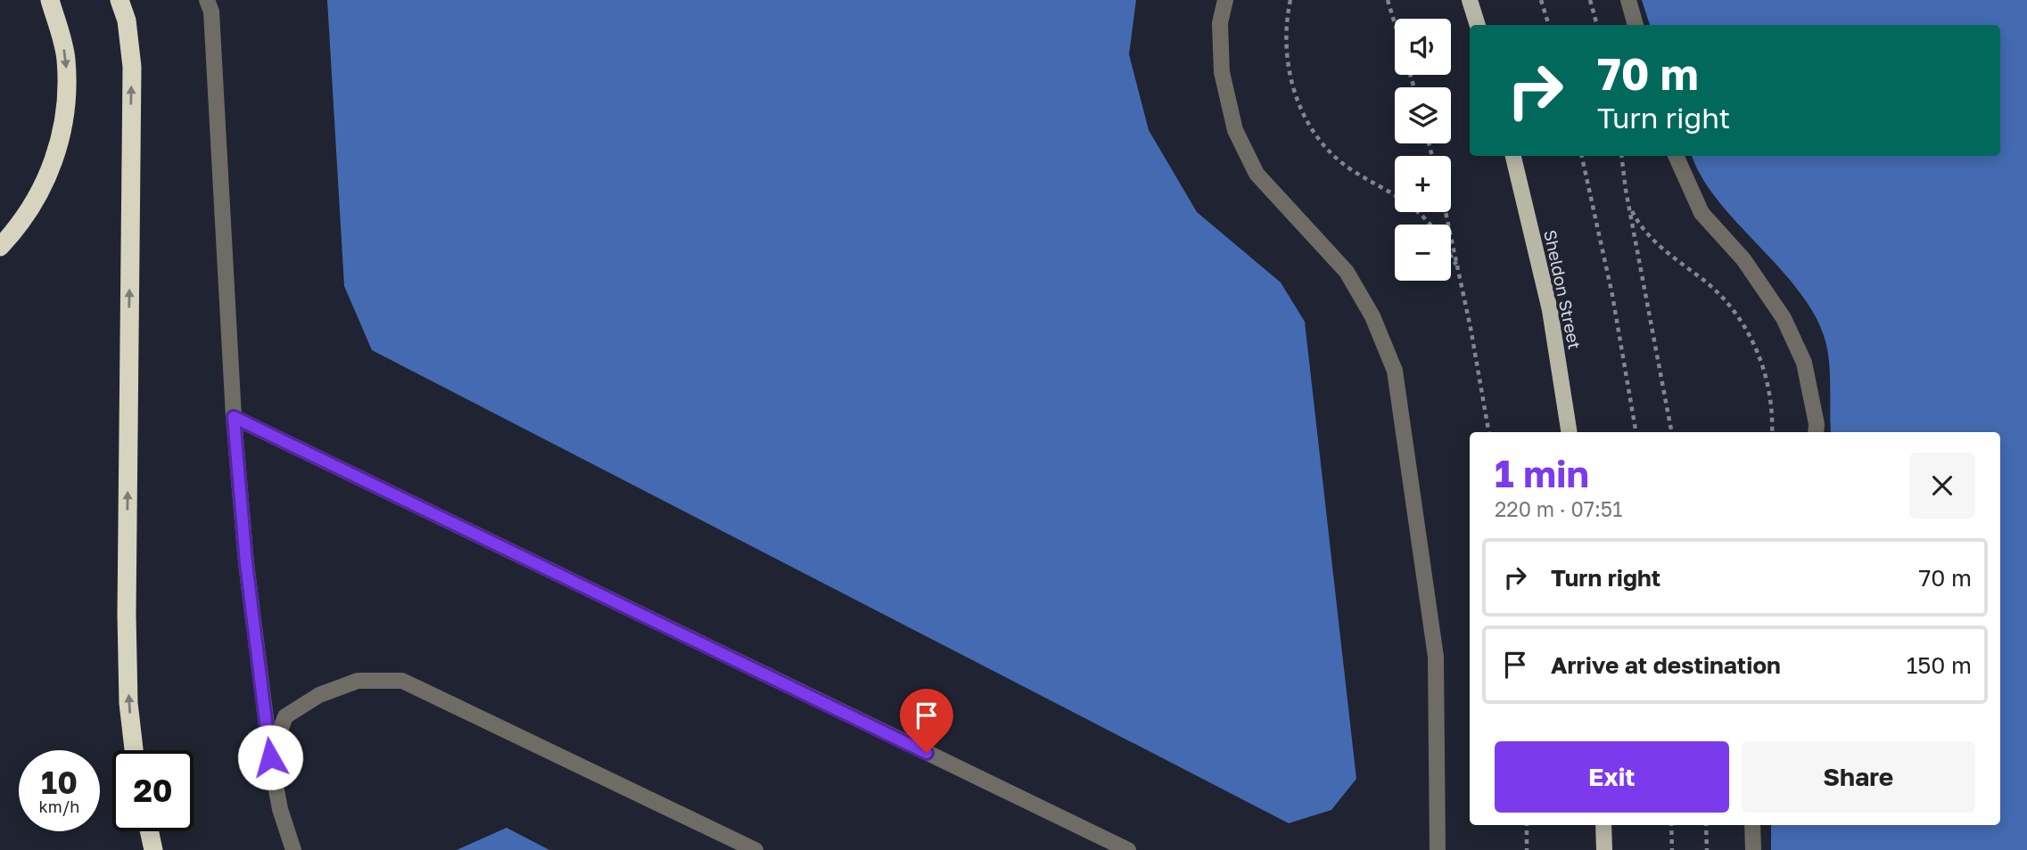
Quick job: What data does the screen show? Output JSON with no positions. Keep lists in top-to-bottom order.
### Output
{
  "streets": {
    "main road": ["Sheldon Street"]
  },
  "page": {
    "map_buttons": ["+", "−"],
    "turn": ["70 m", "Turn right"],
    "heading": ["1 min", "220 m · 07:51"],
    "list": [
      {
        "name": "Turn right",
        "value": "70 m"
      },
      {
        "name": "Arrive at destination",
        "value": "150 m"
      }
    ],
    "buttons": ["Exit", "Share"],
    "speed": "10 km/h",
    "limit": "20"
  }
}
